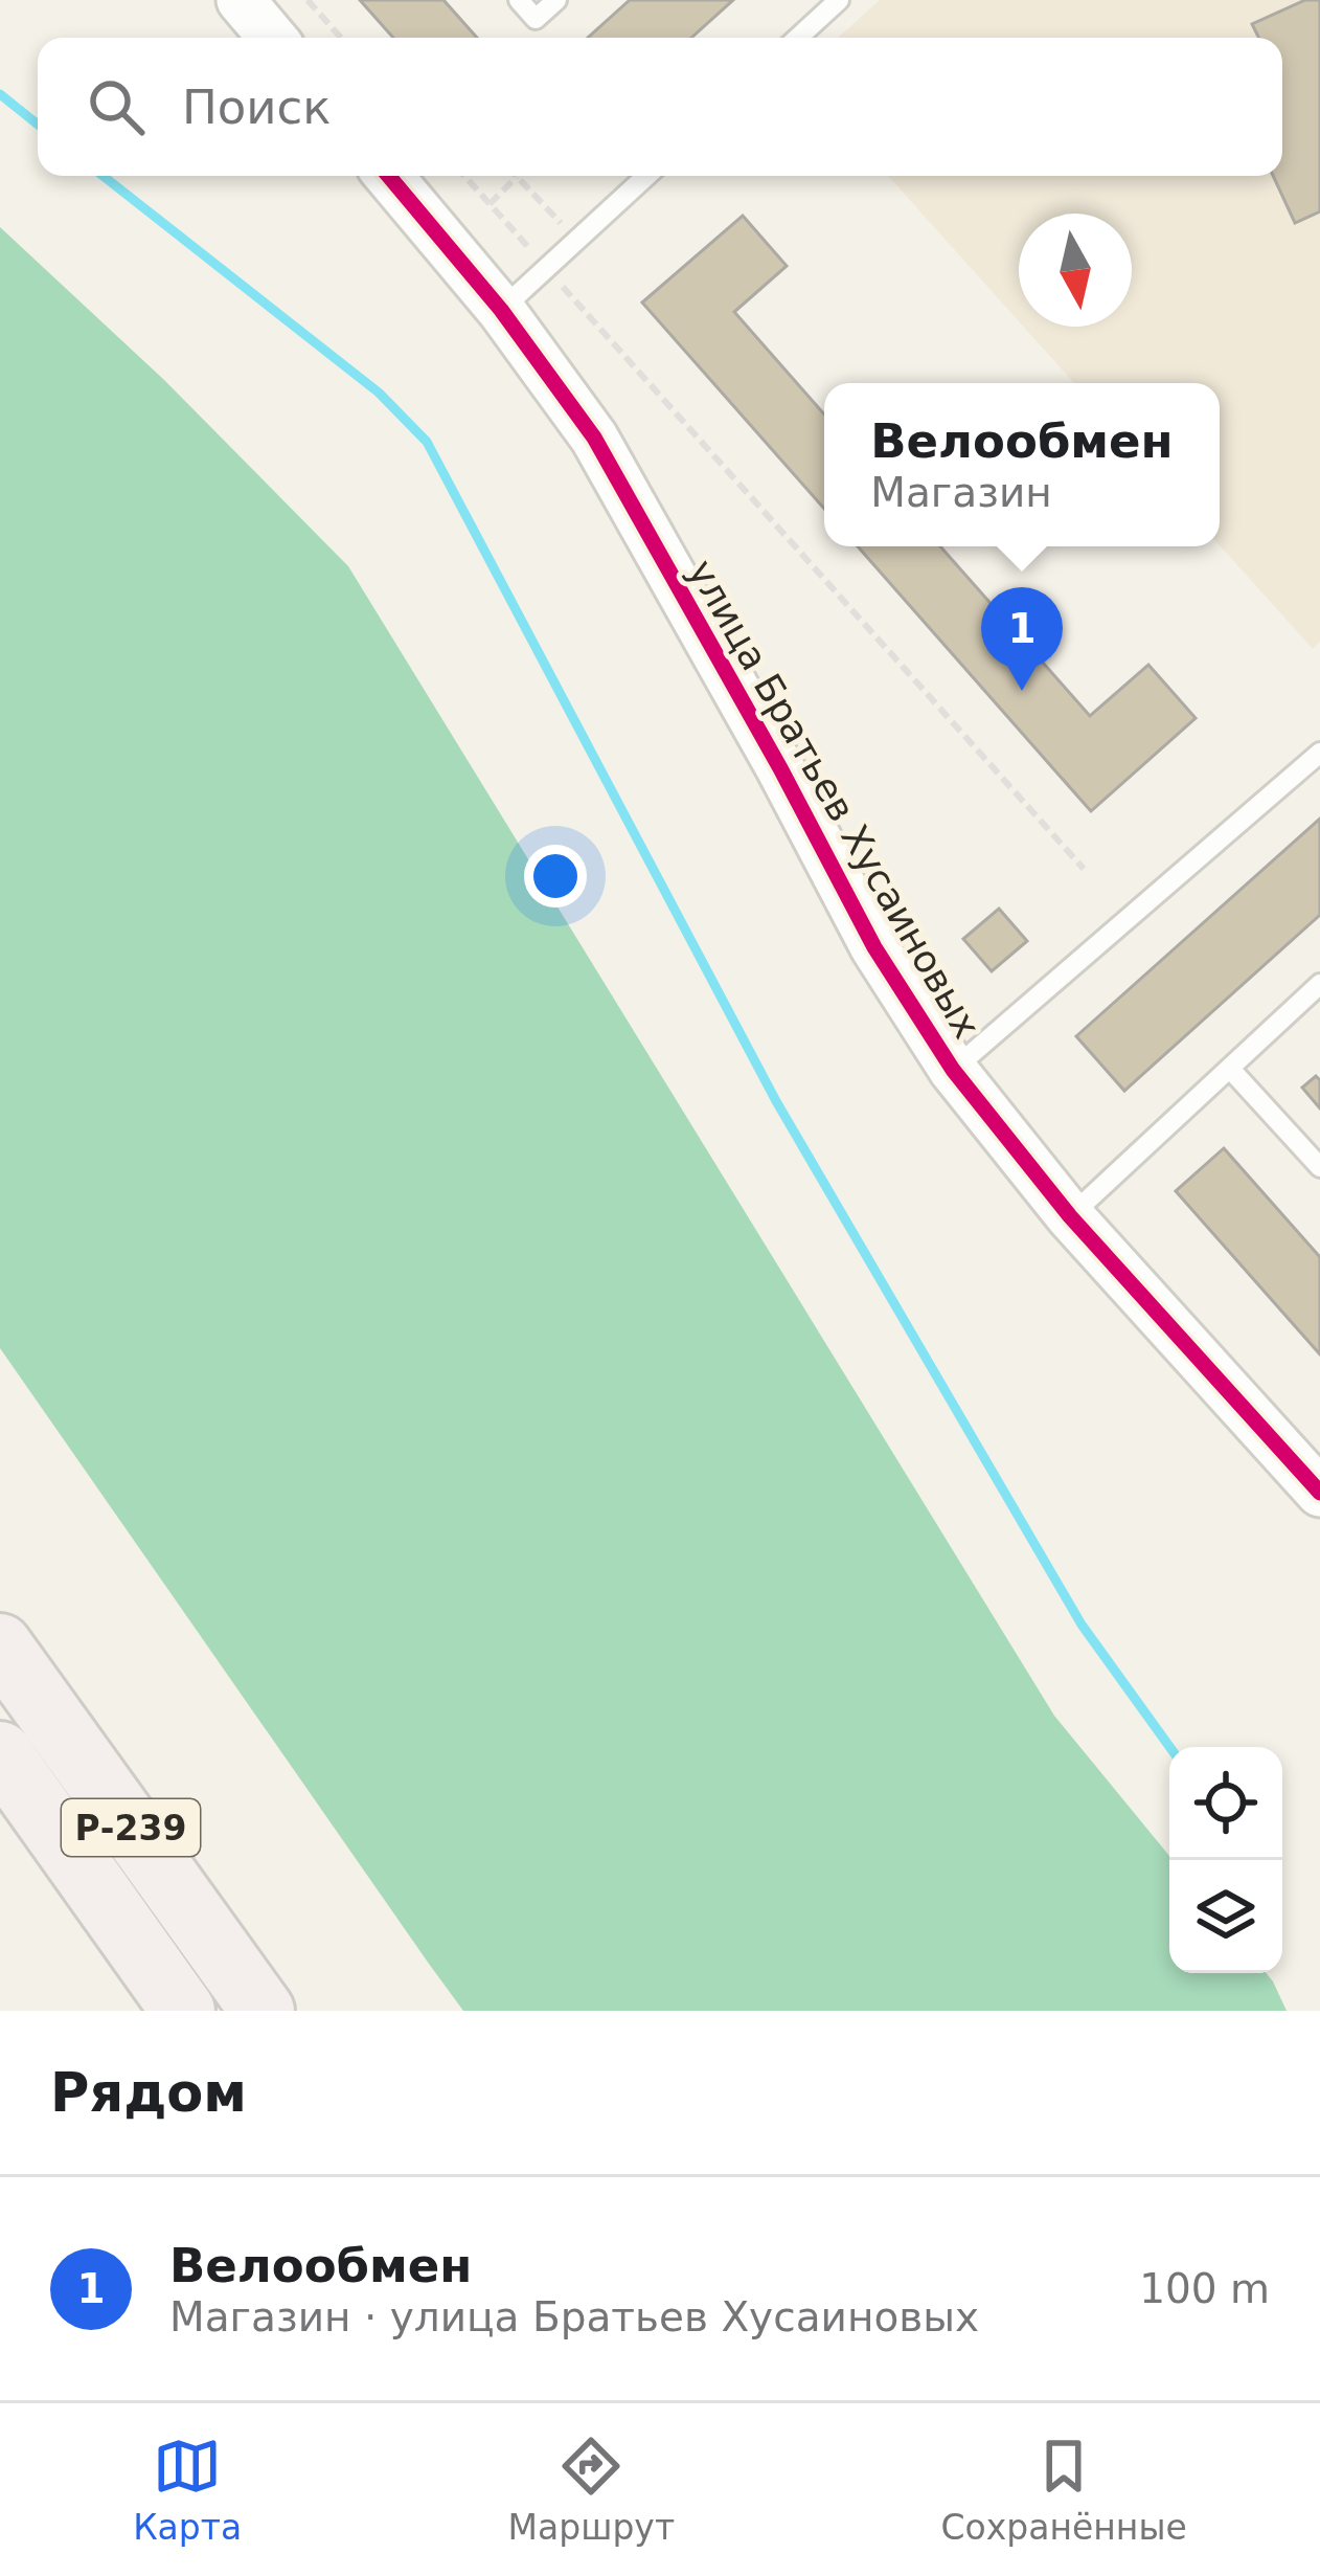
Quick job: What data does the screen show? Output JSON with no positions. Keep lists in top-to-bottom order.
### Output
{
  "streets": {
    "highway": ["Р-239"],
    "street": ["улица Братьев Хусаиновых"]
  },
  "north": "bottom",
  "page": {
    "search": "Поиск",
    "popup": ["Велообмен", "Магазин"],
    "pins": "1",
    "heading": "Рядом",
    "list": [
      {
        "mark": "1",
        "name": "Велообмен",
        "note": "Магазин · улица Братьев Хусаиновых",
        "value": "100 m"
      }
    ],
    "nav": ["Карта", "Маршрут", "Сохранённые"]
  }
}
